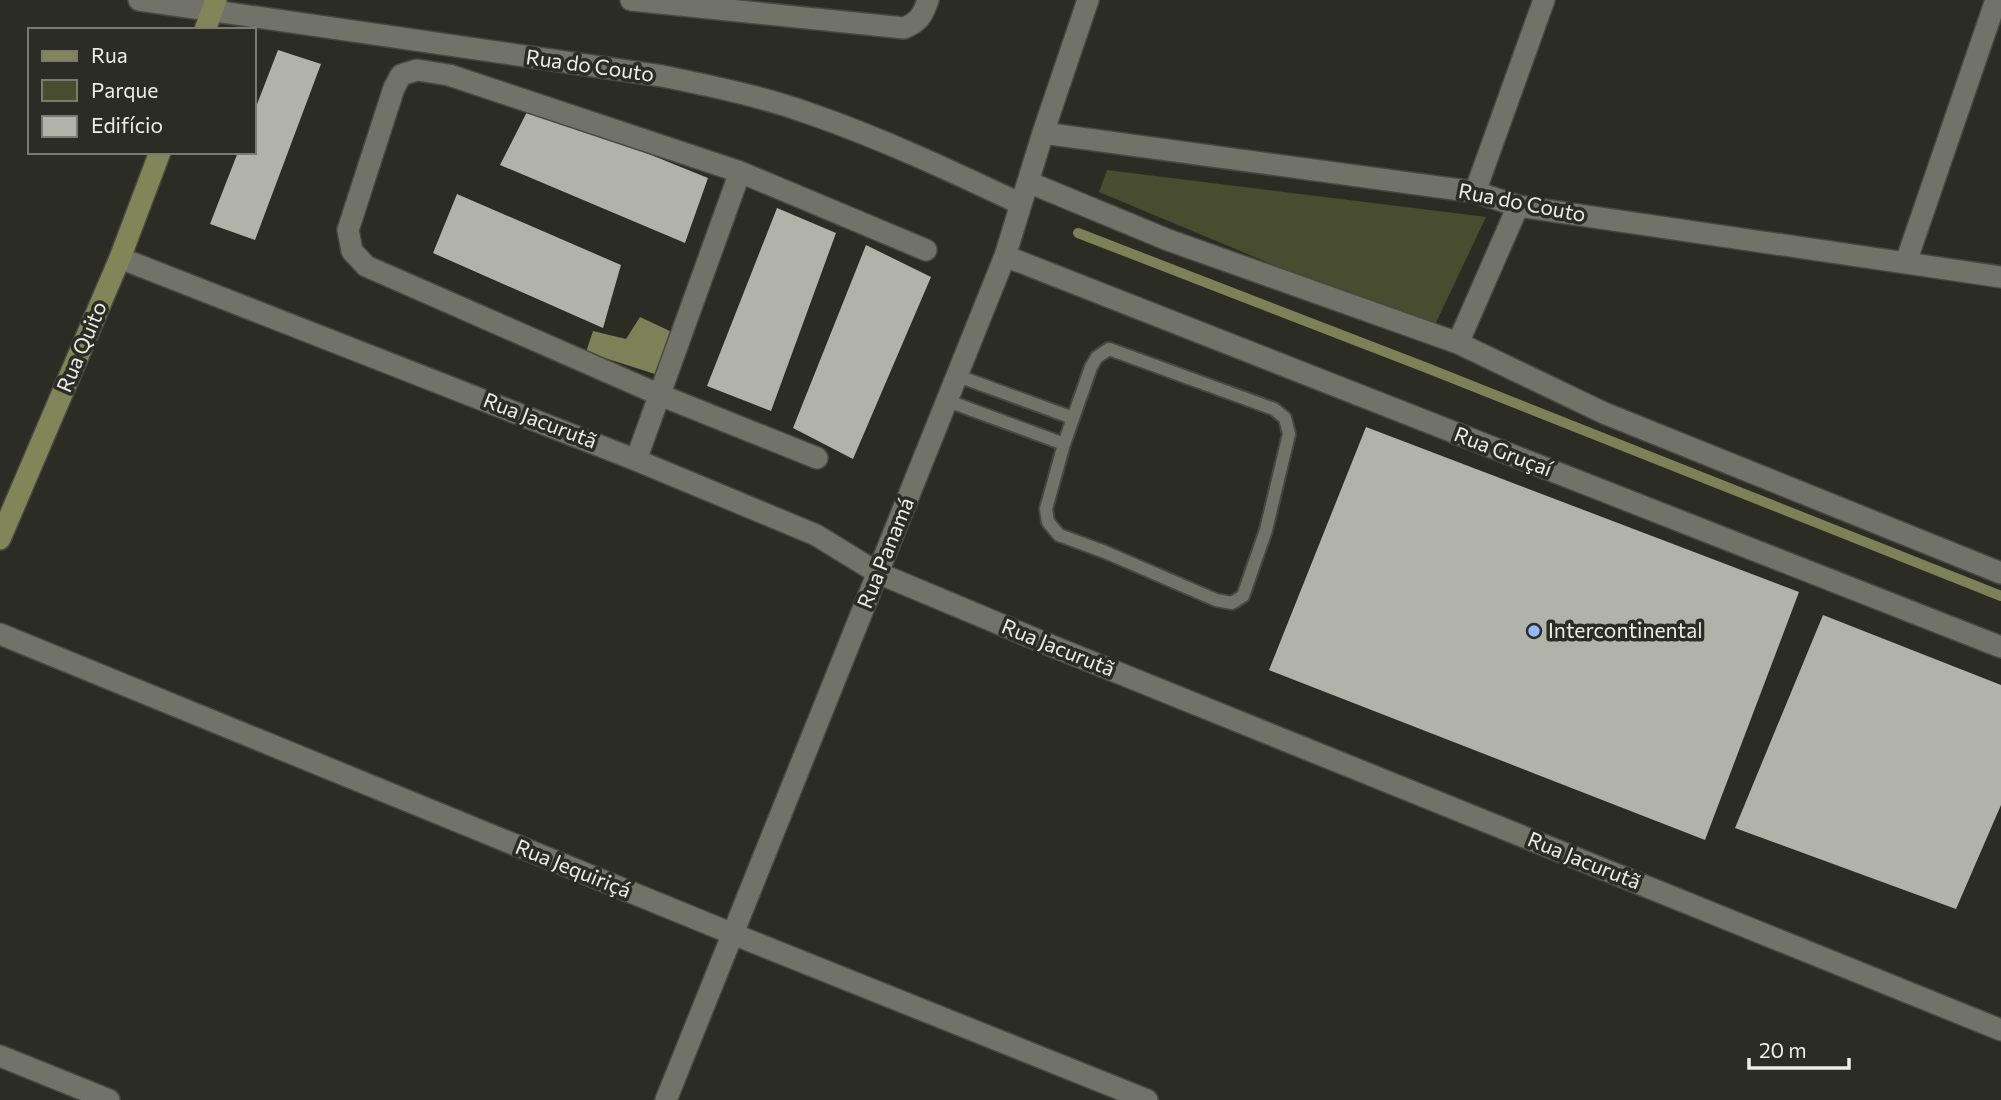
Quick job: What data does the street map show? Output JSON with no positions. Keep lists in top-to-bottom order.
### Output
{
  "streets": {
    "street": [
      "Rua do Couto",
      "Rua Quito",
      "Rua Jacurutã",
      "Rua Gruçaí",
      "Rua Panamá",
      "Rua Jequiriçá"
    ]
  },
  "crossings": [
    ["Rua do Couto", "Rua Panamá"],
    ["Rua Quito", "Rua Jacurutã"],
    ["Rua Jacurutã", "Rua Panamá"],
    ["Rua Gruçaí", "Rua Panamá"],
    ["Rua Panamá", "Rua Jequiriçá"]
  ],
  "places": ["Intercontinental"],
  "legend": ["Rua", "Parque", "Edifício"],
  "scale_bar": "20 m"
}
